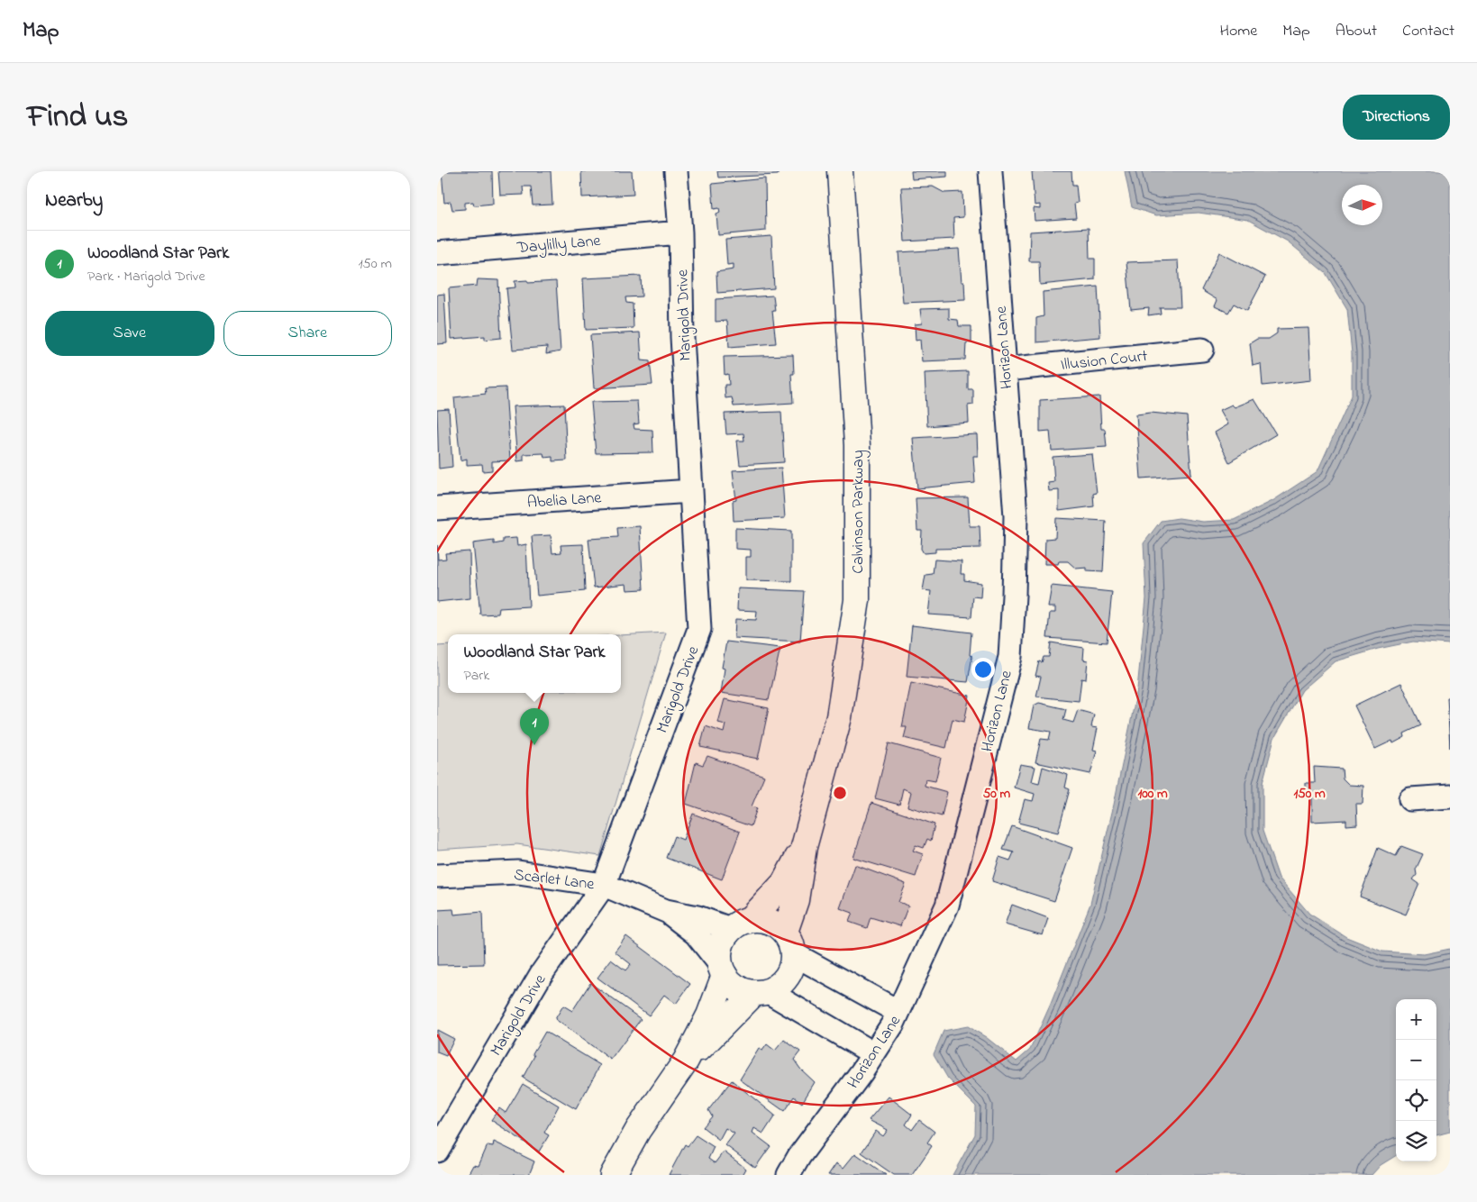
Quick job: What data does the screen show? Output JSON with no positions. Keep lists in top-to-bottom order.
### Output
{
  "streets": {
    "main road": ["Calvinson Parkway"],
    "street": [
      "Daylilly Lane",
      "Marigold Drive",
      "Horizon Lane",
      "Illusion Court",
      "Abelia Lane",
      "Scarlet Lane"
    ]
  },
  "crossings": [
    ["Daylilly Lane", "Marigold Drive"],
    ["Marigold Drive", "Abelia Lane"],
    ["Marigold Drive", "Scarlet Lane"],
    ["Horizon Lane", "Illusion Court"],
    ["Calvinson Parkway", "Scarlet Lane"]
  ],
  "north": "right",
  "page": {
    "header": "Map",
    "nav": [
      "Home",
      "Map",
      "About",
      "Contact"
    ],
    "title": "Find us",
    "buttons": [
      "Directions",
      ["Save", "Share"]
    ],
    "heading": "Nearby",
    "list": [
      {
        "mark": "1",
        "name": "Woodland Star Park",
        "note": "Park · Marigold Drive",
        "value": "150 m"
      }
    ],
    "popup": ["Woodland Star Park", "Park"],
    "pins": "1",
    "map_buttons": ["+", "−"]
  },
  "rings": ["50 m", "100 m", "150 m"]
}
